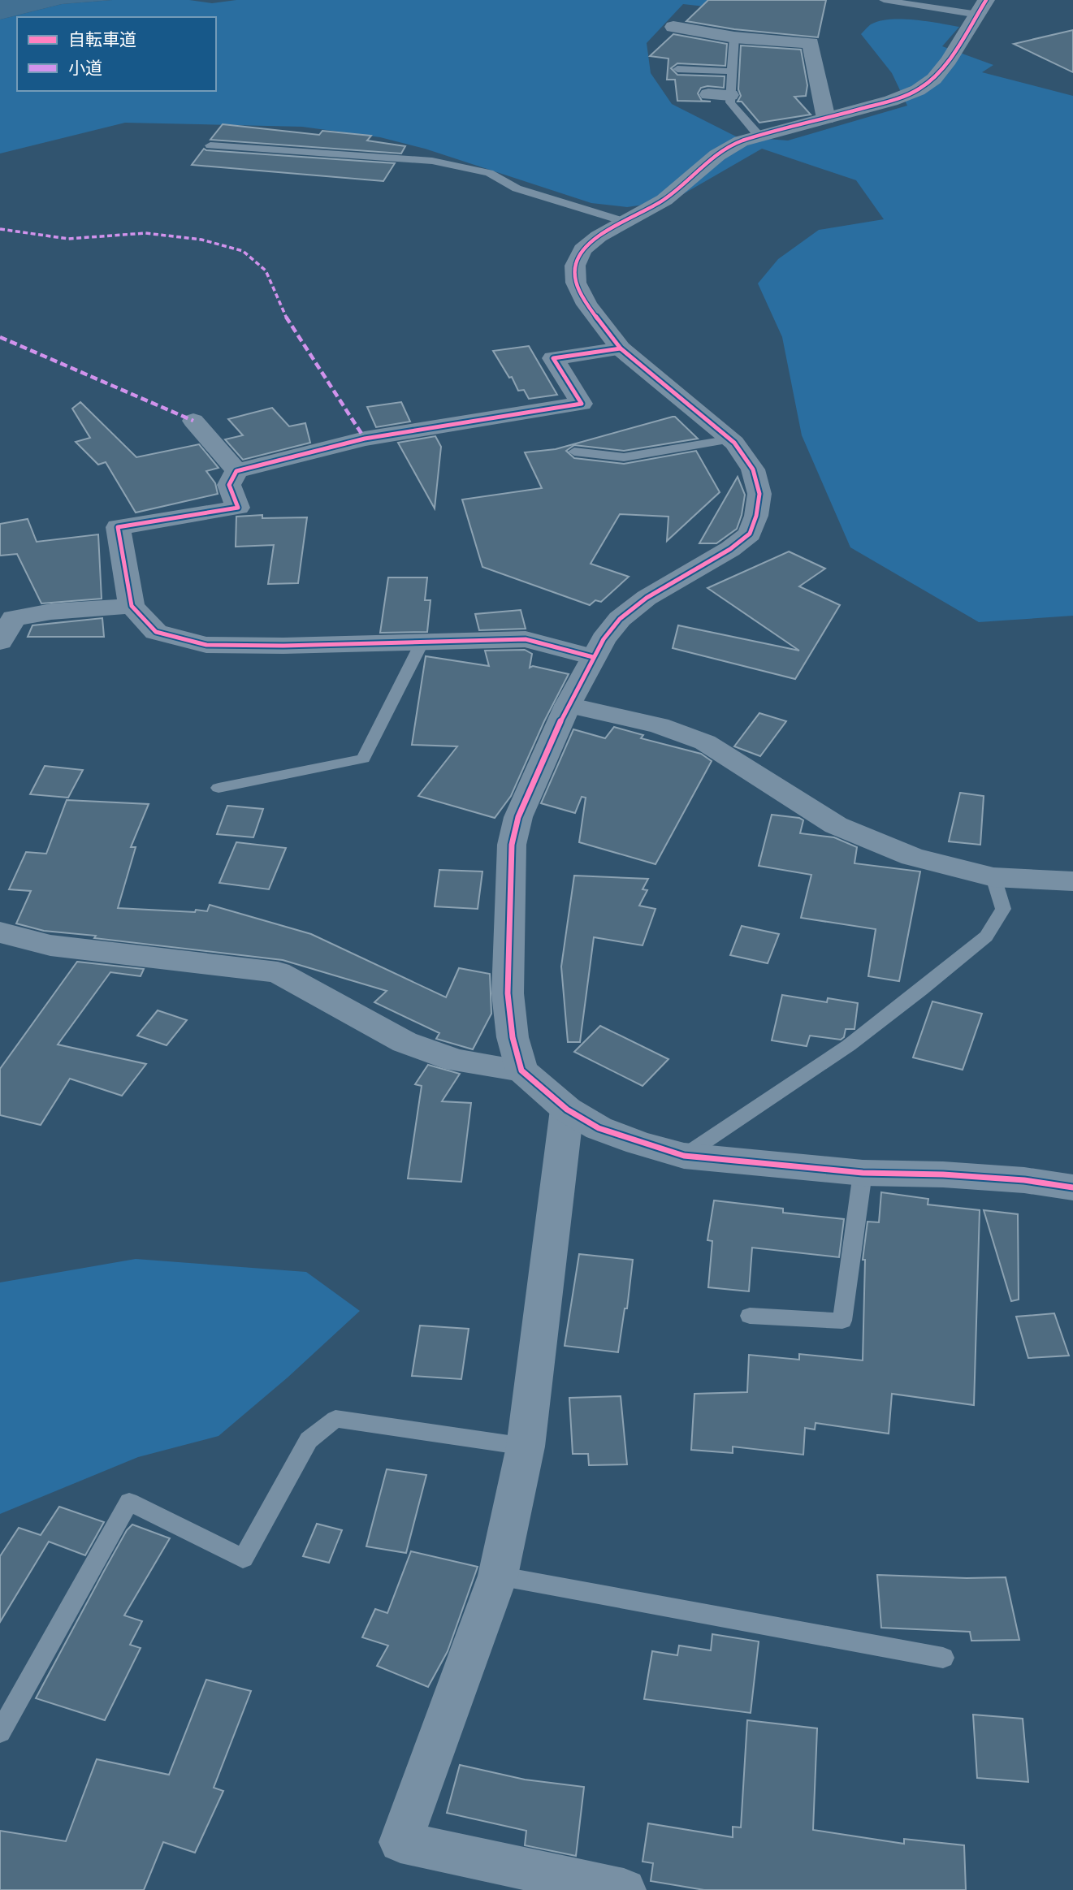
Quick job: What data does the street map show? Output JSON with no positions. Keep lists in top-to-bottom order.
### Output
{
  "legend": ["自転車道", "小道"]
}
